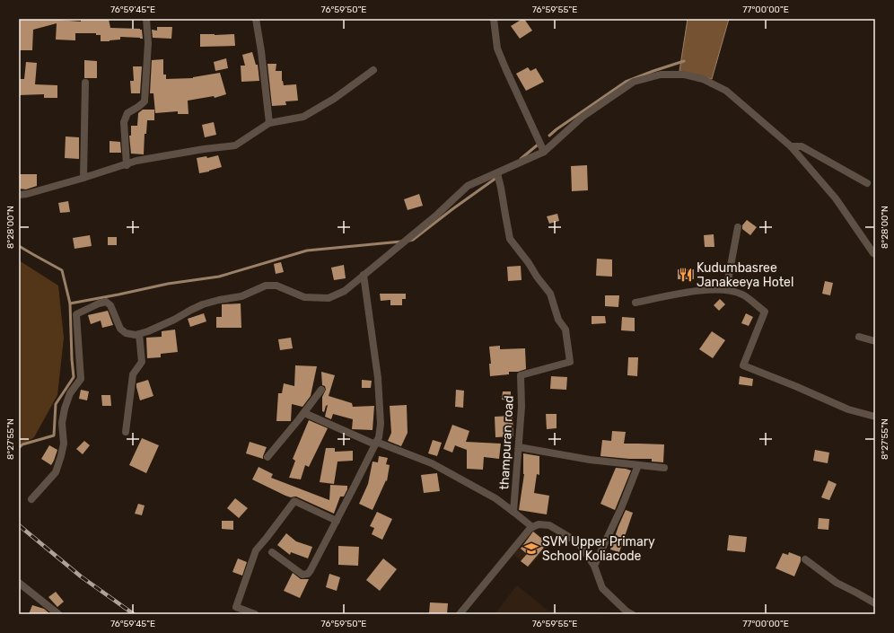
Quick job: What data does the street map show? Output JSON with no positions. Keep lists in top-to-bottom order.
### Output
{
  "streets": {
    "street": ["thampuran road"]
  },
  "places": {
    "restaurant": ["Kudumbasree Janakeeya Hotel"],
    "school or university": ["SVM Upper Primary School Koliacode"]
  },
  "coordinates": [
    "76°59'45\"E",
    "76°59'50\"E",
    "76°59'55\"E",
    "77°00'00\"E",
    "8°28'00\"N",
    "8°27'55\"N"
  ]
}
